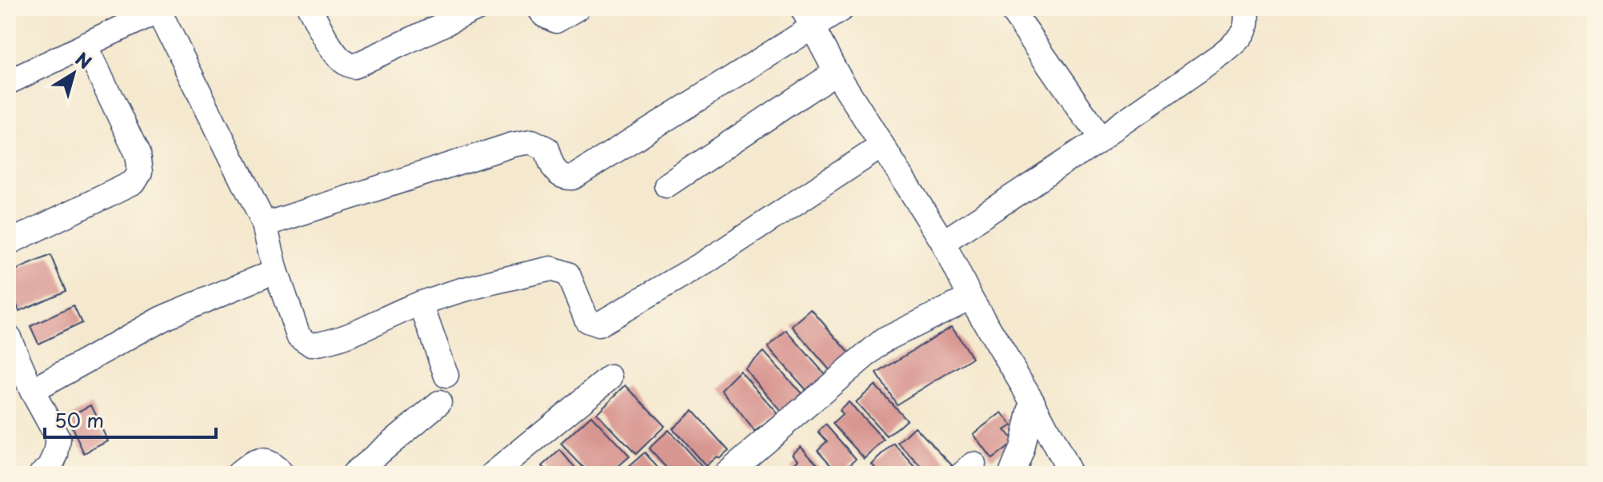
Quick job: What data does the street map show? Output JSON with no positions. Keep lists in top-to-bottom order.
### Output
{
  "scale_bar": "50 m",
  "north": "top right"
}
